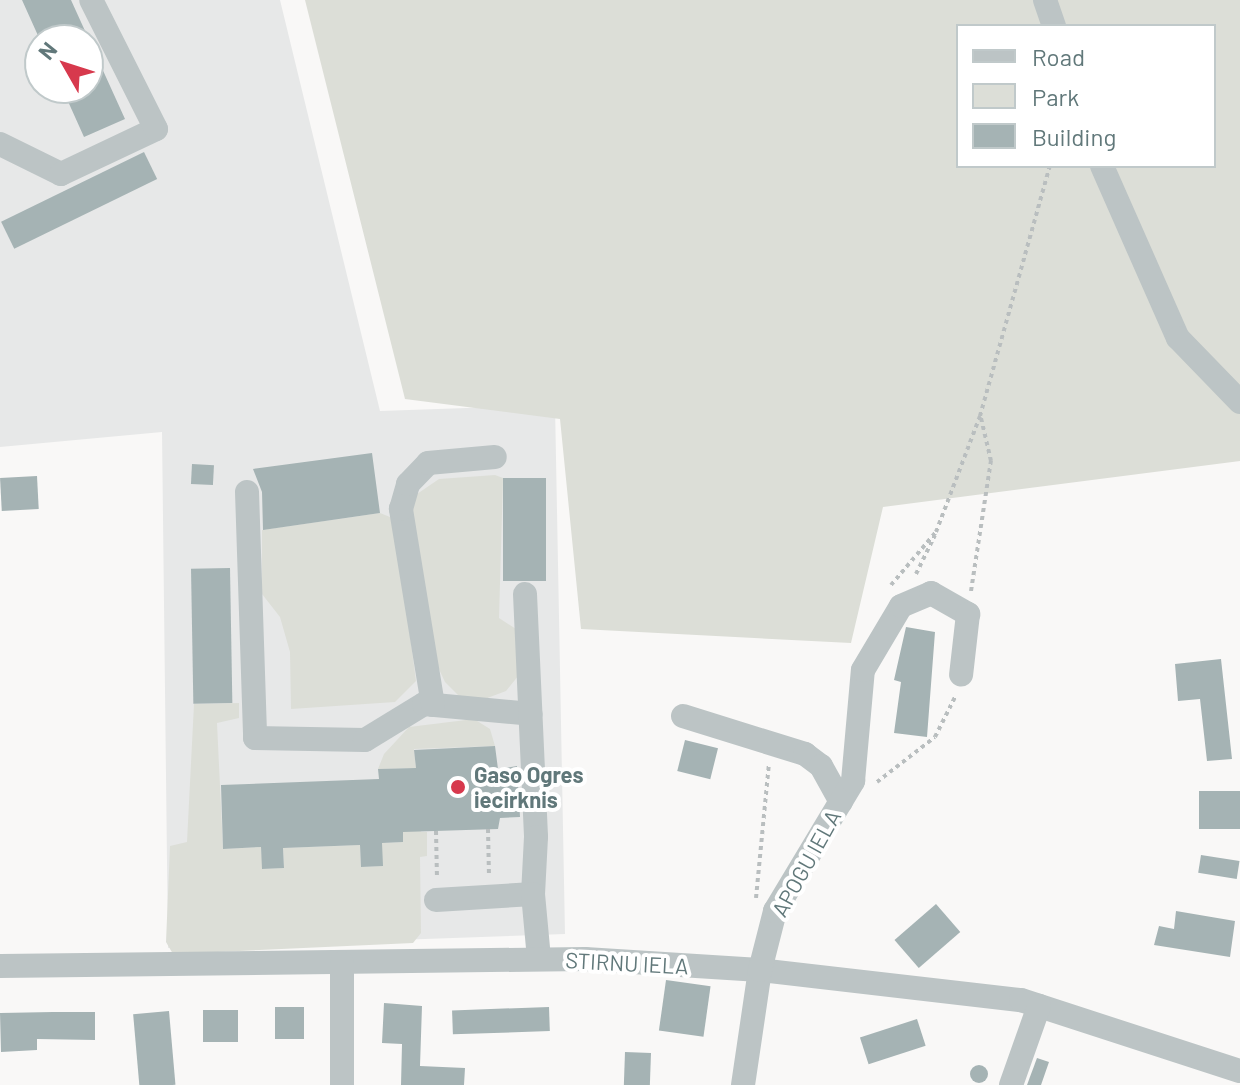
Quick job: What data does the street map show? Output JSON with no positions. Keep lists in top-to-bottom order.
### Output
{
  "streets": {
    "street": ["APOGU IELA", "STIRNU IELA"]
  },
  "crossings": [
    ["APOGU IELA", "STIRNU IELA"]
  ],
  "places": ["Gaso Ogres iecirknis"],
  "legend": ["Road", "Park", "Building"],
  "north": "top left"
}
